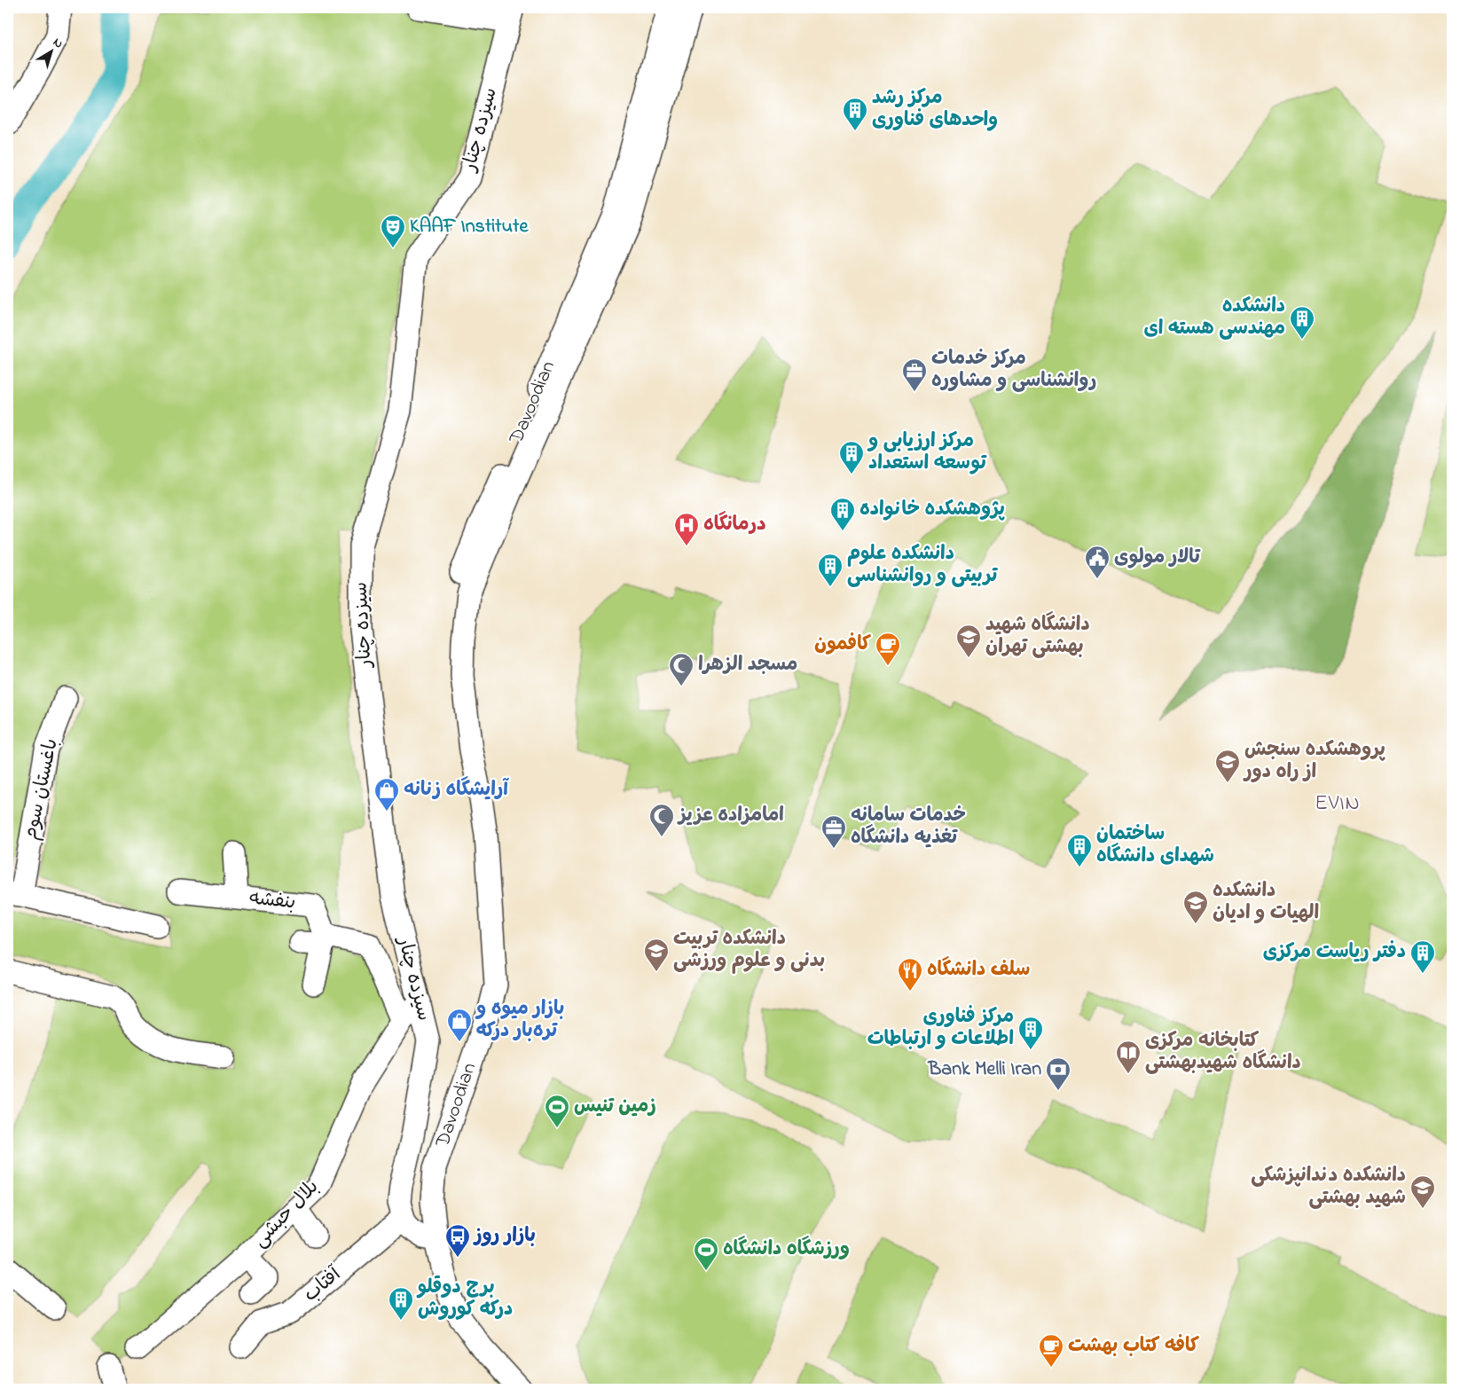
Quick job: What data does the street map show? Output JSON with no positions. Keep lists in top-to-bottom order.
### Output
{
  "streets": {
    "street": [
      "سیزده چنار",
      "Davoodian",
      "باغستان سوم",
      "بنفشه",
      "بلال حبشی",
      "آفتاب"
    ]
  },
  "crossings": [
    ["سیزده چنار", "بلال حبشی"],
    ["سیزده چنار", "آفتاب"]
  ],
  "districts": ["EVIN"],
  "places": {
    "building": [
      "مرکز رشد واحدهای فناوری",
      "دانشکده مهندسی هسته ای",
      "مرکز ارزیابی و توسعه استعداد",
      "پژوهشکده خانواده",
      "دانشکده علوم تربیتی و روانشناسی",
      "ساختمان شهدای دانشگاه",
      "دفتر ریاست مرکزی",
      "مرکز فناوری اطلاعات و ارتباطات",
      "برج دوقلو درکه کوروش"
    ],
    "theatre": ["KAAF Institute"],
    "office": ["مرکز خدمات روانشناسی و مشاوره", "خدمات سامانه تغذیه دانشگاه"],
    "hospital": ["درمانگاه"],
    "public building": ["تالار مولوی"],
    "school or university": [
      "دانشگاه شهید بهشتی تهران",
      "پروهشکده سنجش از راه دور",
      "دانشکده الهیات و ادیان",
      "دانشکده تربیت بدنی و علوم ورزشی",
      "دانشکده دندانپزشکی شهید بهشتی"
    ],
    "cafe": ["کافمون", "کافه کتاب بهشت"],
    "mosque": ["مسجد الزهرا", "امامزاده عزیز"],
    "shop": ["آرایشگاه زنانه", "بازار میوه و تره‌بار درکه"],
    "restaurant": ["سلف دانشگاه"],
    "library": ["کتابخانه مرکزی دانشگاه شهیدبهشتی"],
    "bank": ["Bank Melli Iran"],
    "sports": ["زمین تنیس", "ورزشگاه دانشگاه"],
    "bus stop": ["بازار روز"]
  },
  "north": "top right"
}
